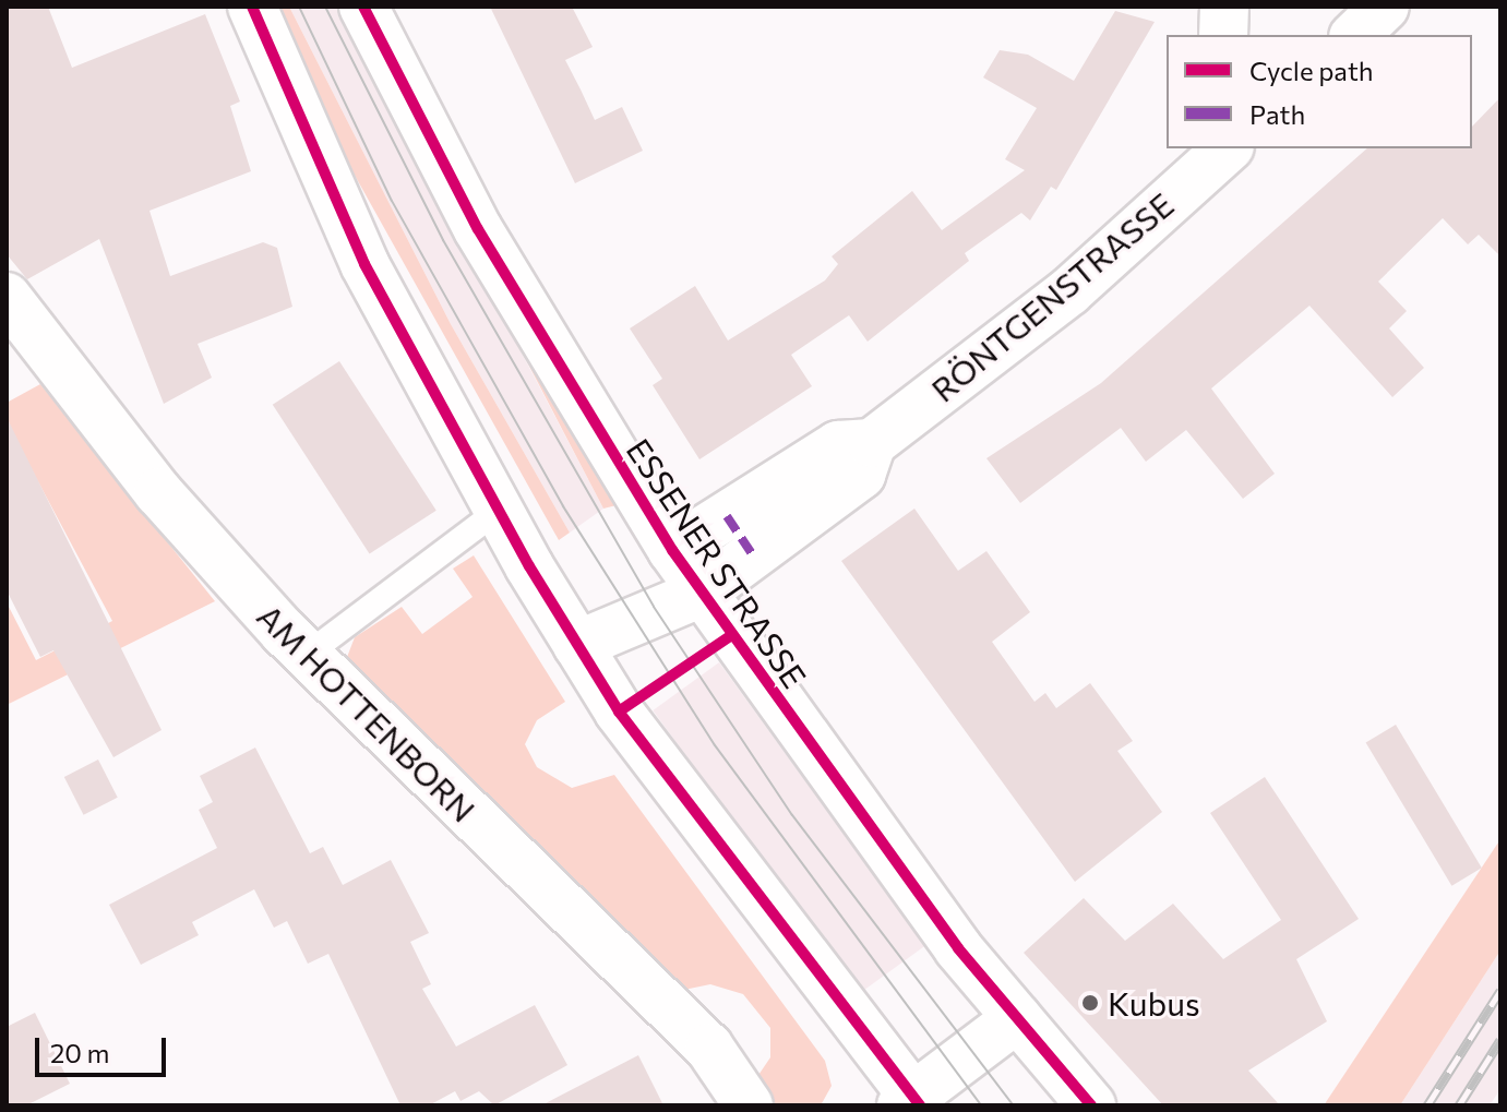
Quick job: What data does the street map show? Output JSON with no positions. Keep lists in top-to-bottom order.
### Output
{
  "streets": {
    "main road": ["RÖNTGENSTRASSE", "ESSENER STRASSE", "AM HOTTENBORN"]
  },
  "crossings": [
    ["RÖNTGENSTRASSE", "ESSENER STRASSE"]
  ],
  "places": ["Kubus"],
  "legend": ["Cycle path", "Path"],
  "scale_bar": "20 m"
}
